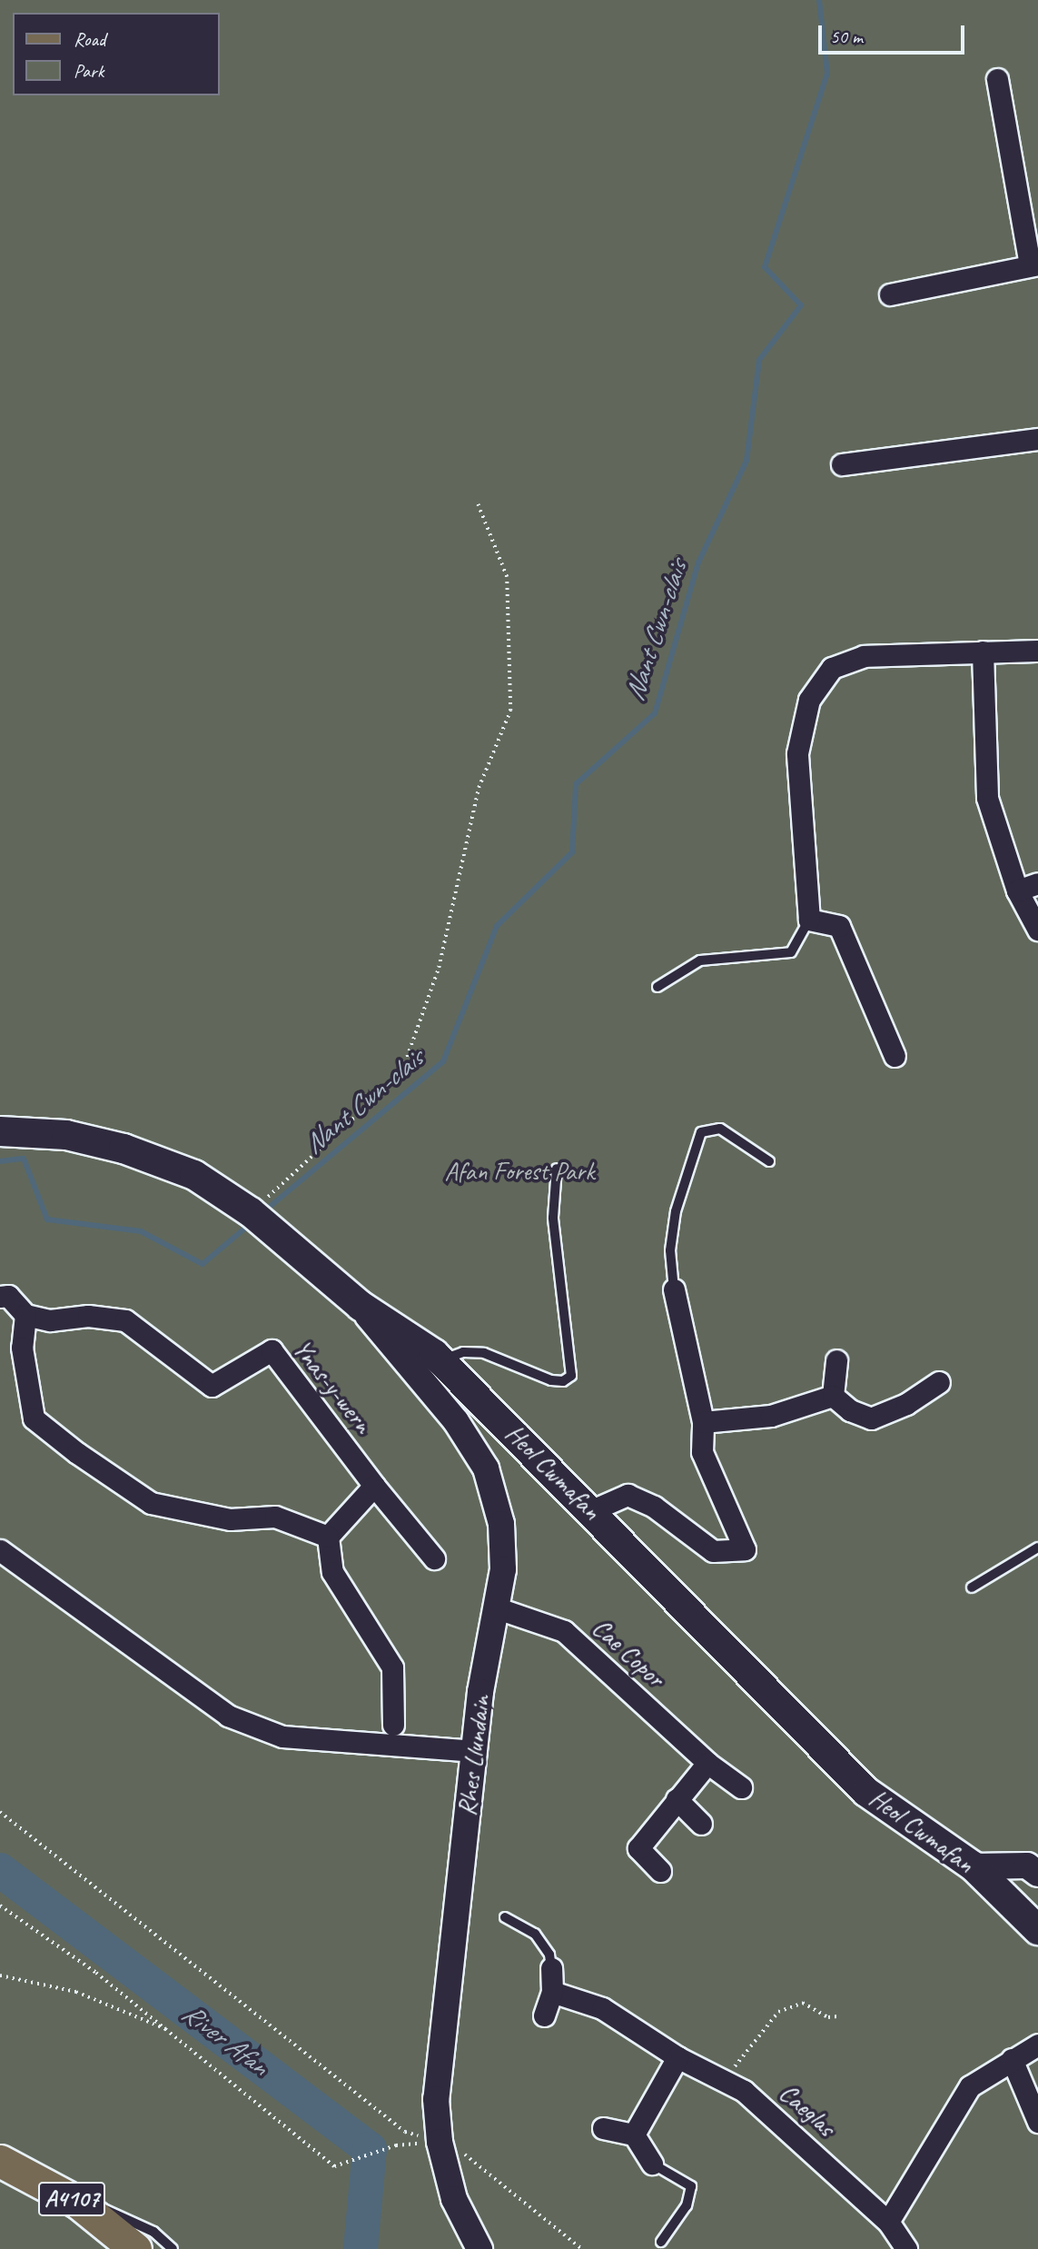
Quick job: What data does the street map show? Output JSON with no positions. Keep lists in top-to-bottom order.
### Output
{
  "streets": {
    "main road": ["Heol Cwmafan", "A4107"],
    "street": [
      "Ynas-y-wern",
      "Cae Copor",
      "Rhes Llundain",
      "Caeglas"
    ]
  },
  "crossings": [
    ["Heol Cwmafan", "Rhes Llundain"],
    ["Cae Copor", "Rhes Llundain"]
  ],
  "water": ["Nant Cwn-clais", "River Afan"],
  "parks": ["Afan Forest Park"],
  "legend": ["Road", "Park"],
  "scale_bar": "50 m"
}
